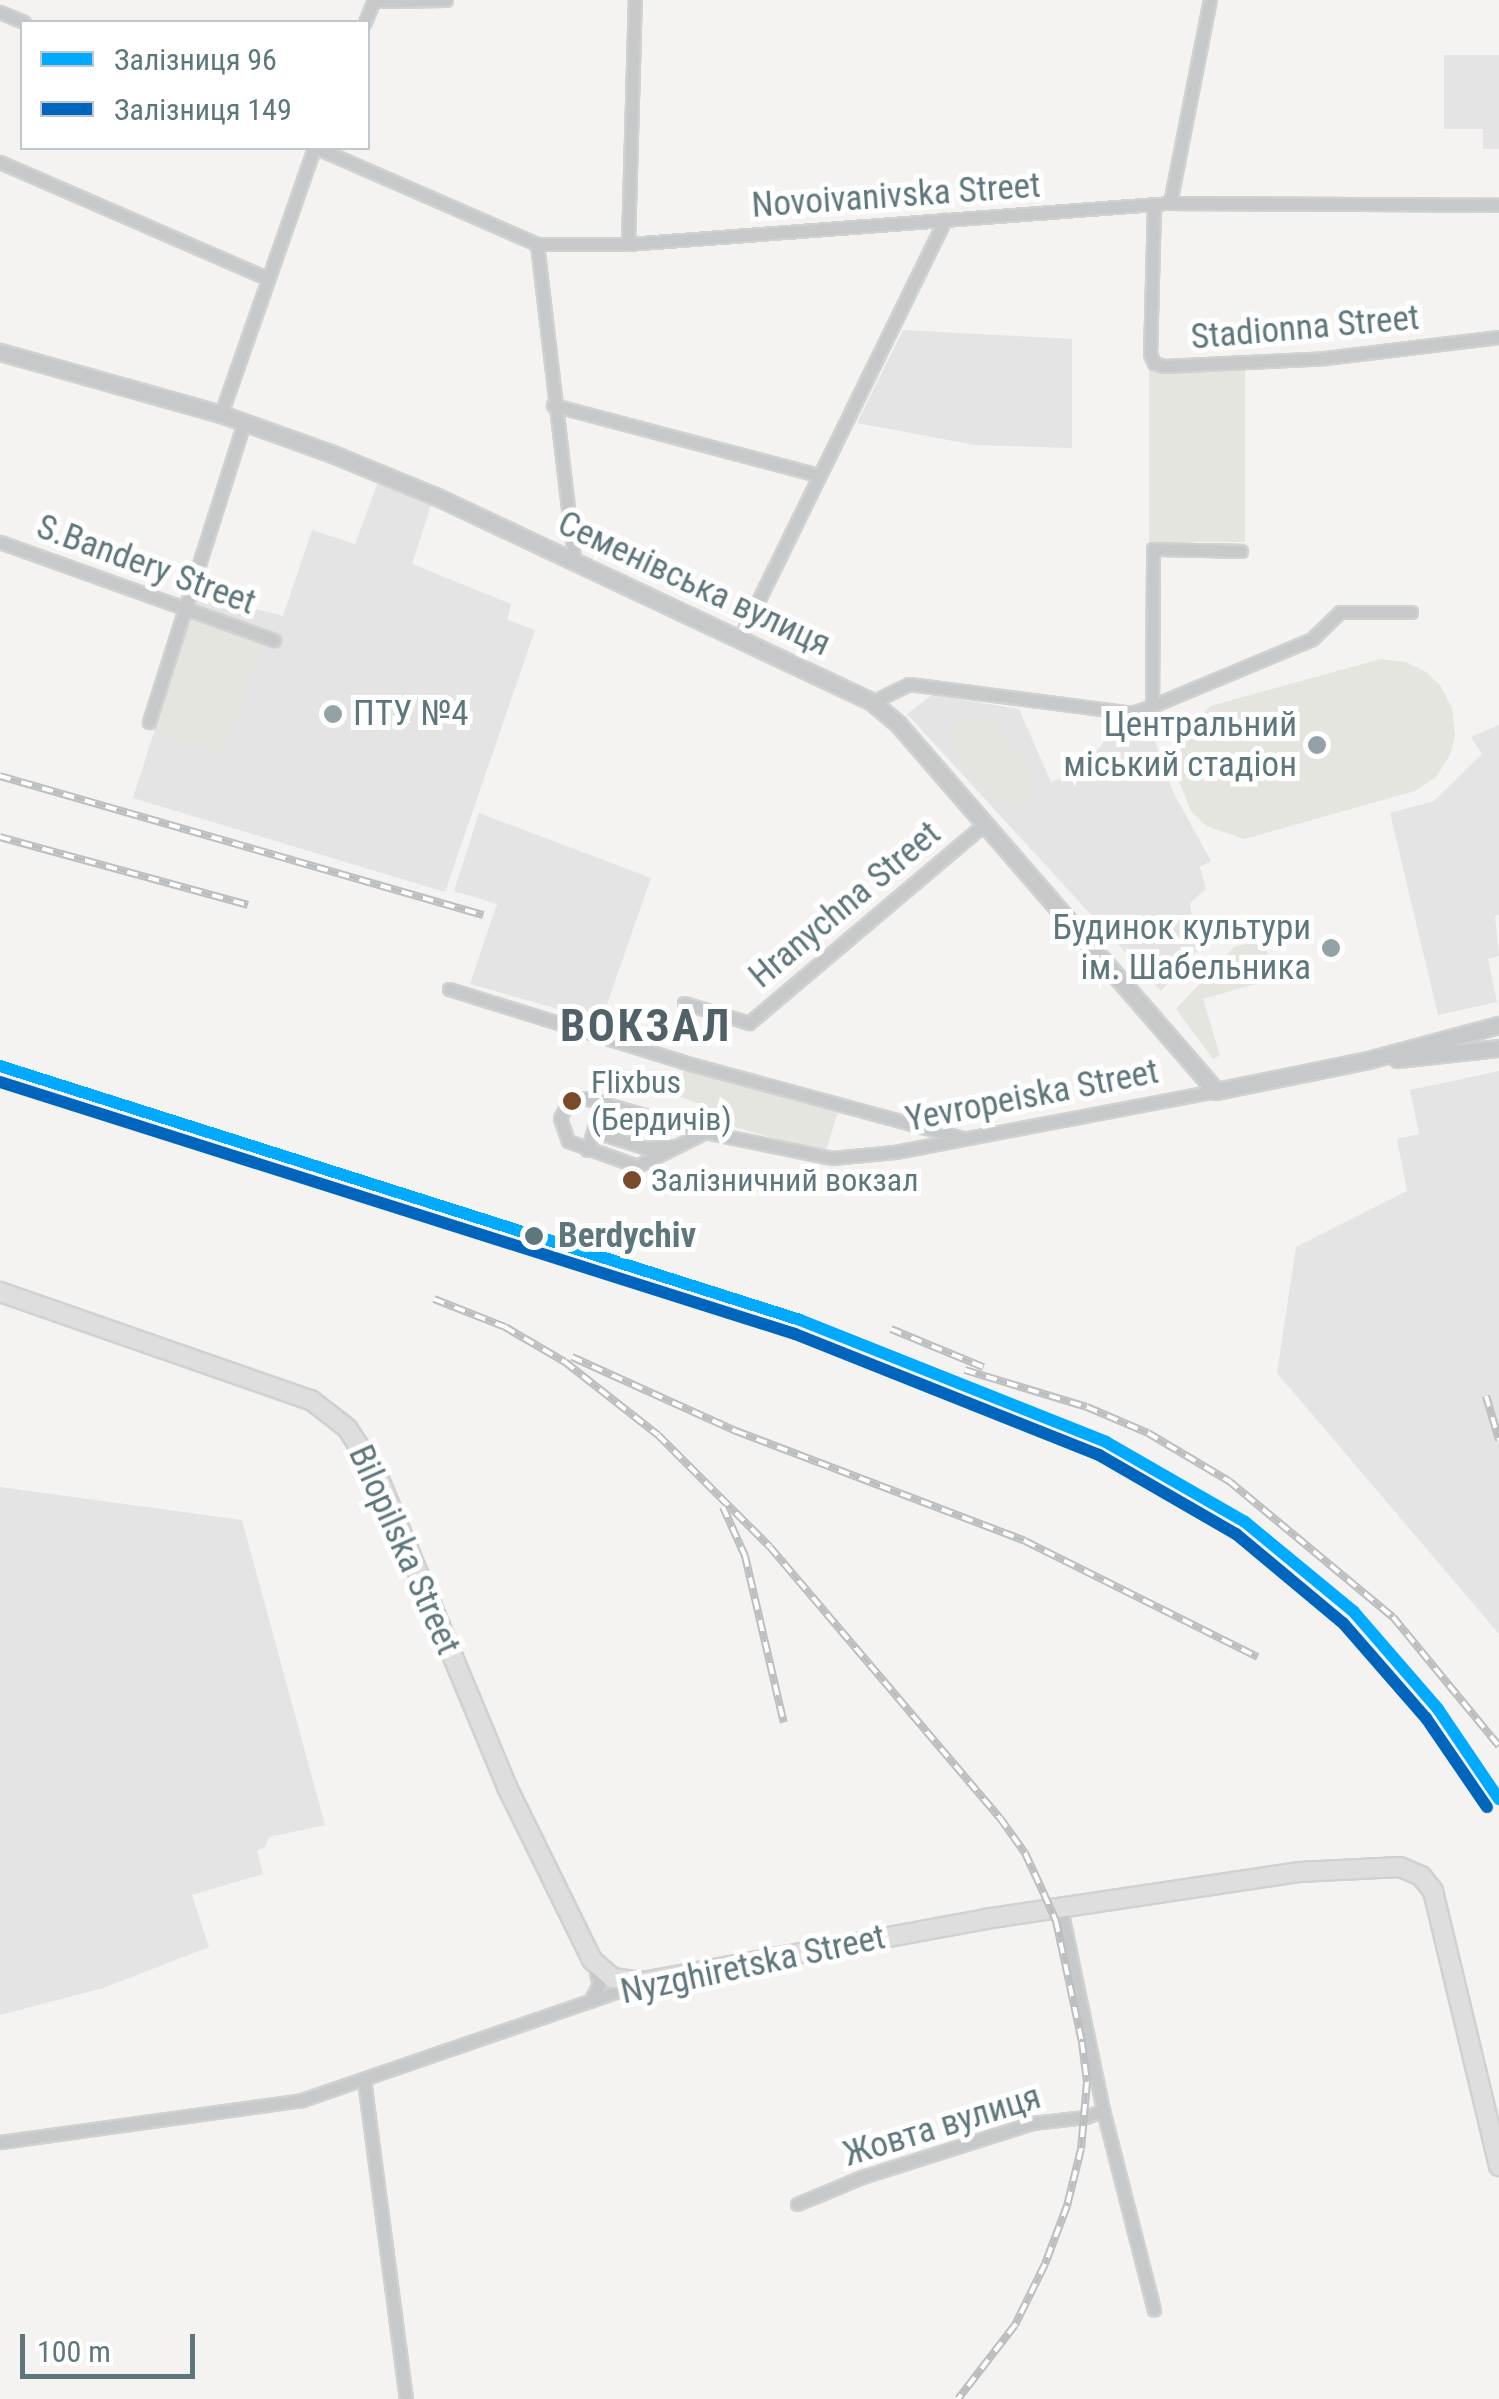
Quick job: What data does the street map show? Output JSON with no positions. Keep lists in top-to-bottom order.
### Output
{
  "streets": {
    "main road": ["Bilopilska Street", "Nyzghiretska Street"],
    "street": [
      "Novoivanivska Street",
      "Stadionna Street",
      "S.Bandery Street",
      "Семенівська вулиця",
      "Hranychna Street",
      "Yevropeiska Street",
      "Жовта вулиця"
    ]
  },
  "crossings": [
    ["Novoivanivska Street", "Stadionna Street"],
    ["Семенівська вулиця", "Hranychna Street"],
    ["Семенівська вулиця", "Yevropeiska Street"]
  ],
  "districts": ["ВОКЗАЛ"],
  "places": [
    "ПТУ №4",
    "Центральний міський стадіон",
    "Будинок культури ім. Шабельника",
    "Flixbus (Бердичів)",
    "Залізничний вокзал",
    "Berdychiv"
  ],
  "lines": ["rail line 96", "rail line 149"],
  "legend": ["Залізниця 96", "Залізниця 149"],
  "scale_bar": "100 m"
}
